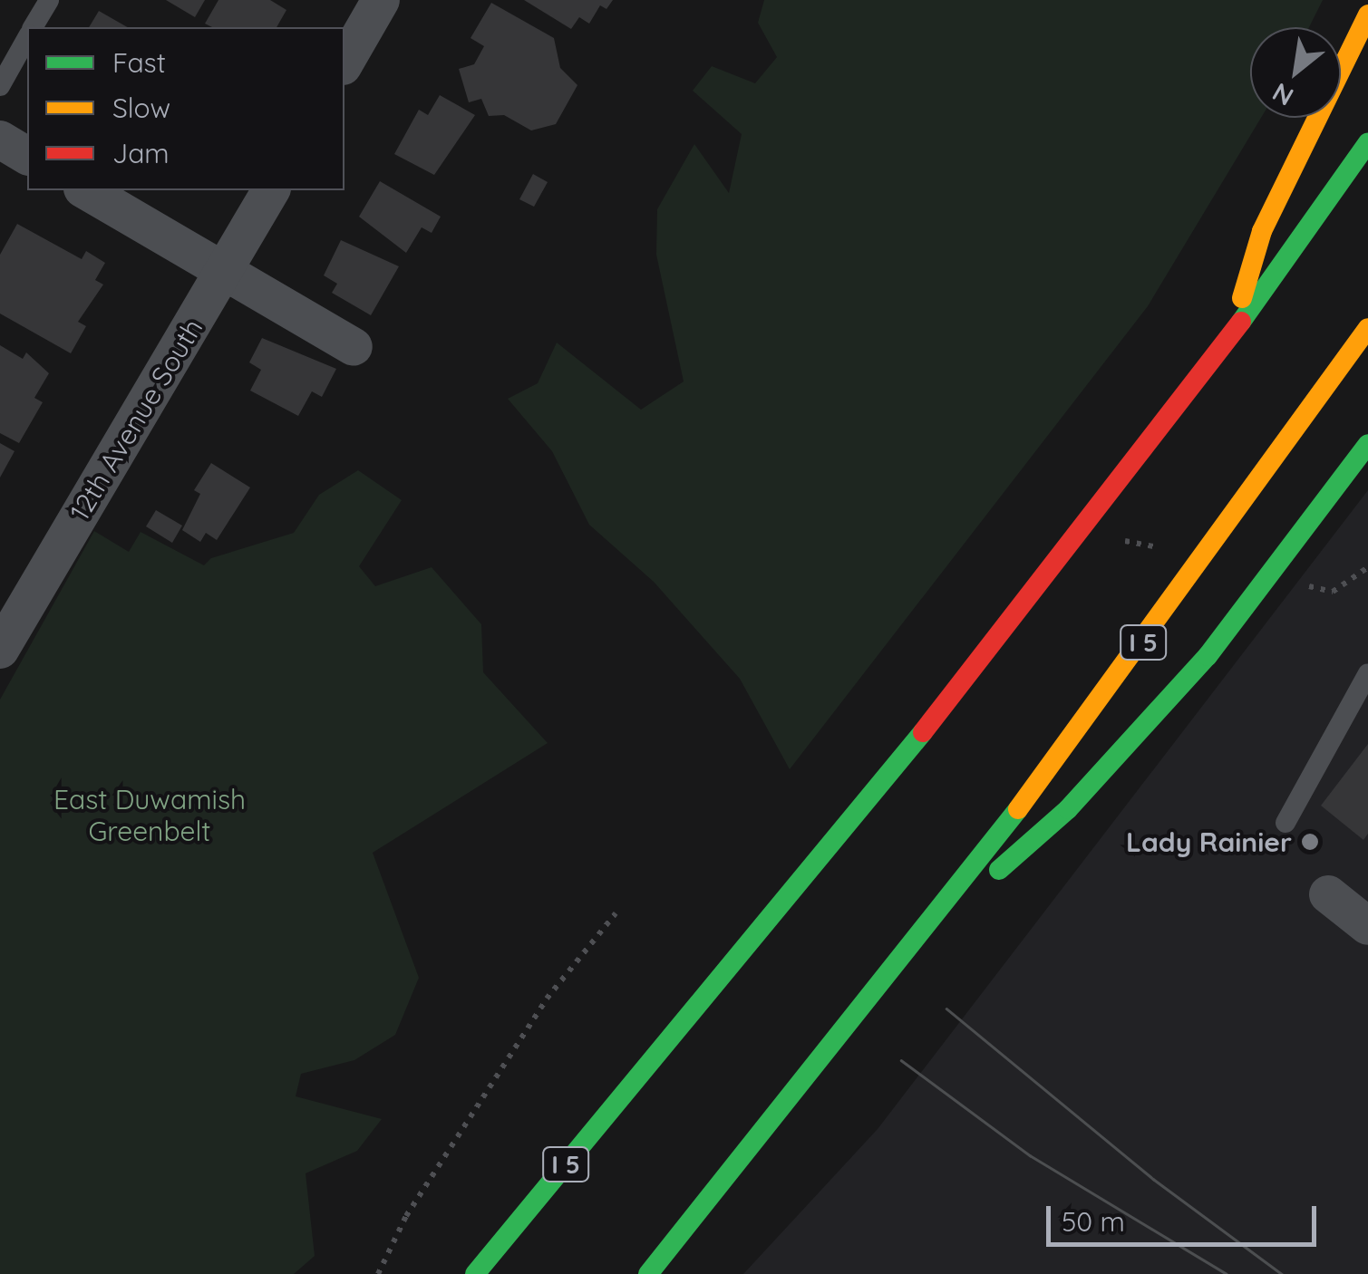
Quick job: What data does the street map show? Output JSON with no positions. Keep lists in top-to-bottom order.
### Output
{
  "streets": {
    "highway": ["I 5"],
    "street": ["12th Avenue South"]
  },
  "parks": ["East Duwamish Greenbelt"],
  "places": ["Lady Rainier"],
  "legend": ["Fast", "Slow", "Jam"],
  "scale_bar": "50 m",
  "north": "bottom left"
}
